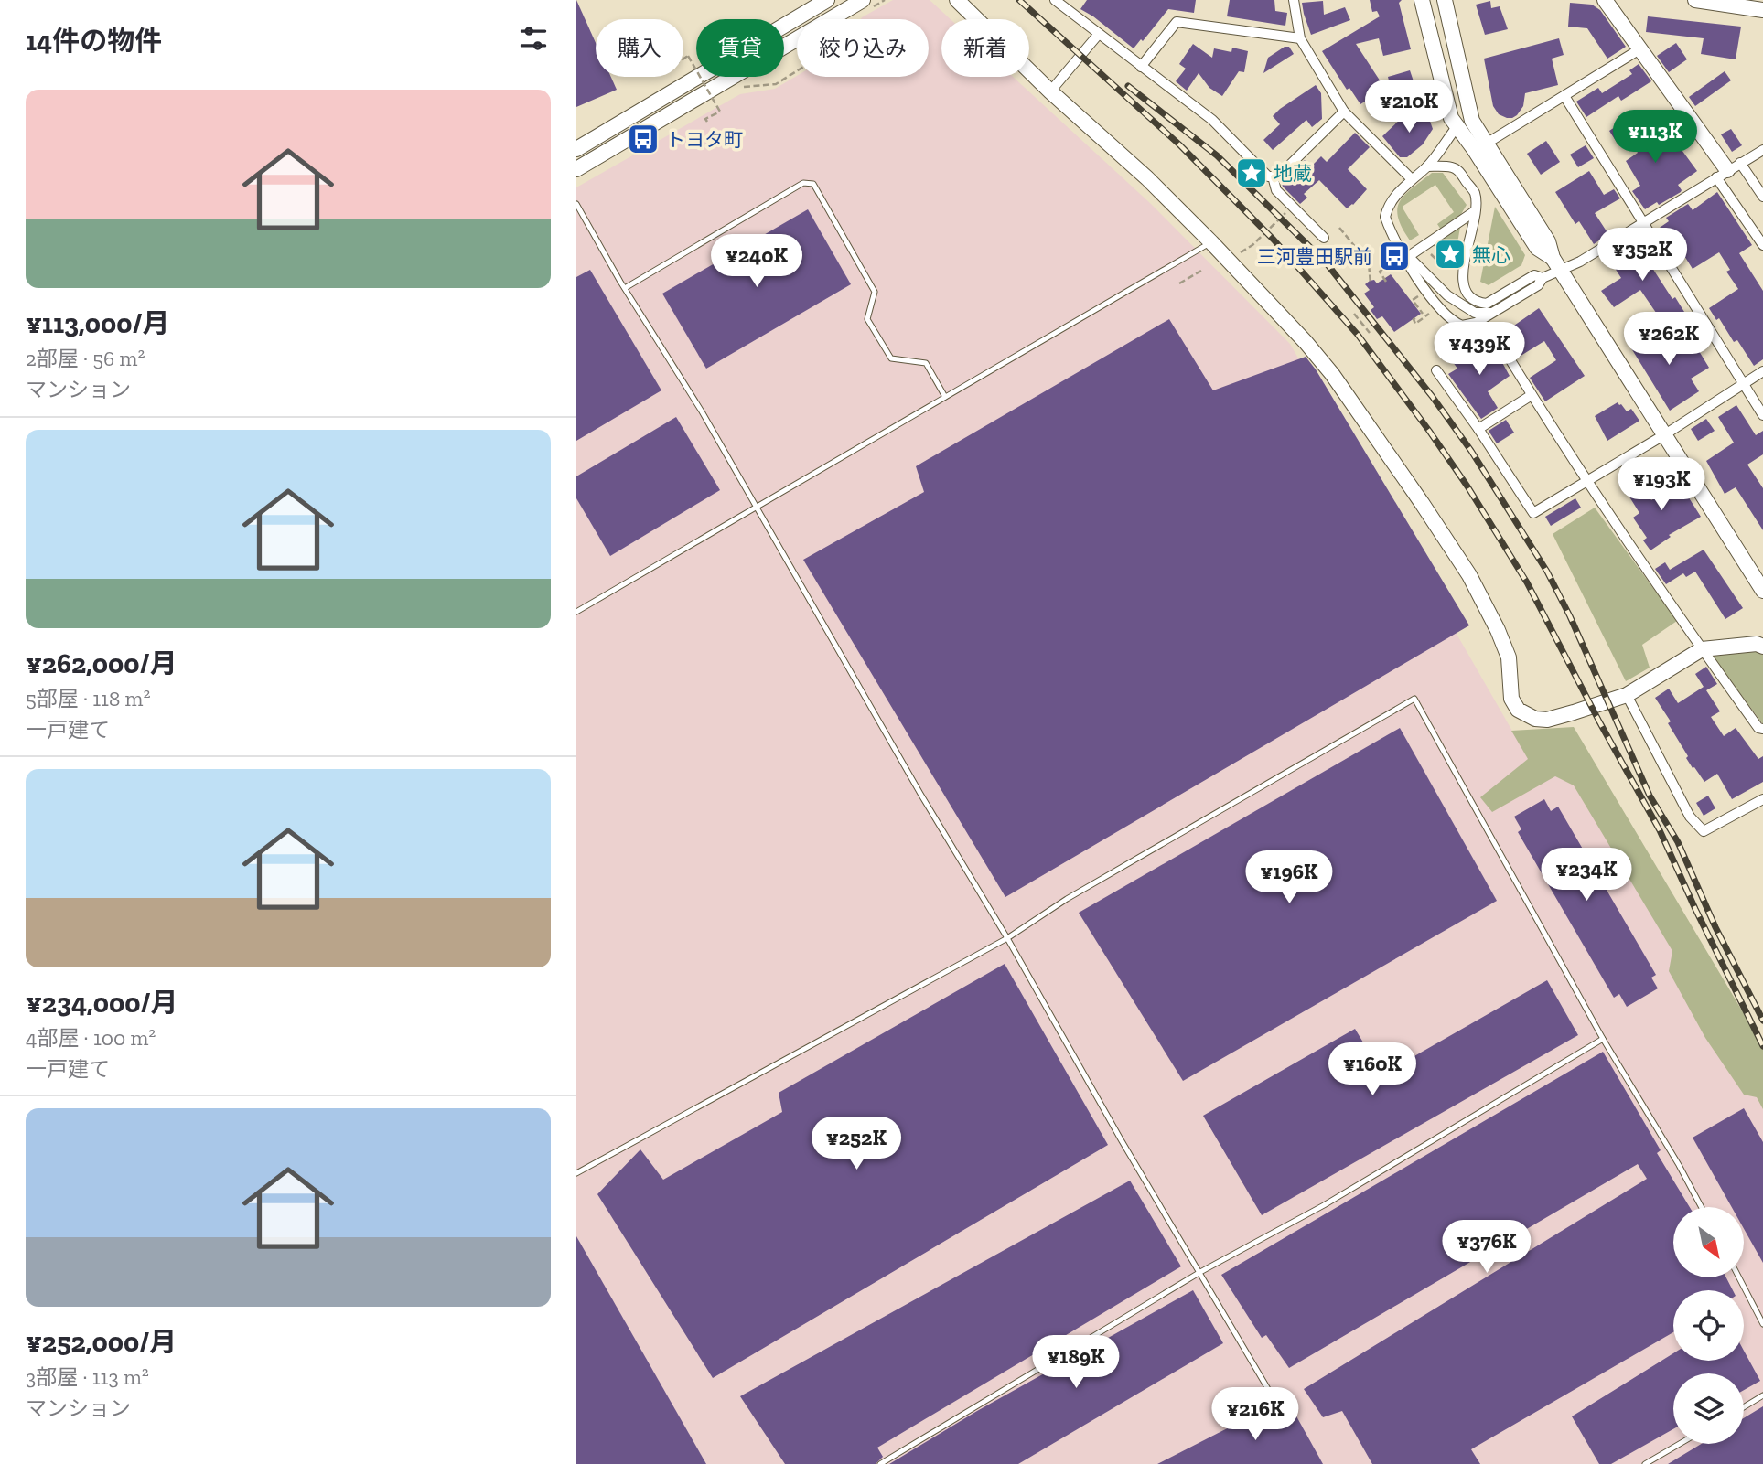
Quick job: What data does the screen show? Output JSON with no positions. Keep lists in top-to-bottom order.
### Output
{
  "places": {
    "bus stop": ["トヨタ町", "三河豊田駅前"],
    "place": ["地蔵", "無心"]
  },
  "north": "bottom right",
  "page": {
    "heading": "14件の物件",
    "chip": [
      "購入",
      "賃貸",
      "絞り込み",
      "新着"
    ],
    "list": [
      {
        "name": "¥113,000/月",
        "note": "2部屋 · 56 m² · マンション"
      },
      {
        "name": "¥262,000/月",
        "note": "5部屋 · 118 m² · 一戸建て"
      },
      {
        "name": "¥234,000/月",
        "note": "4部屋 · 100 m² · 一戸建て"
      },
      {
        "name": "¥252,000/月",
        "note": "3部屋 · 113 m² · マンション"
      }
    ],
    "price": [
      "¥210K",
      "¥113K",
      "¥352K",
      "¥240K",
      "¥262K",
      "¥439K",
      "¥193K",
      "¥234K",
      "¥196K",
      "¥160K",
      "¥252K",
      "¥376K",
      "¥189K",
      "¥216K"
    ]
  }
}
